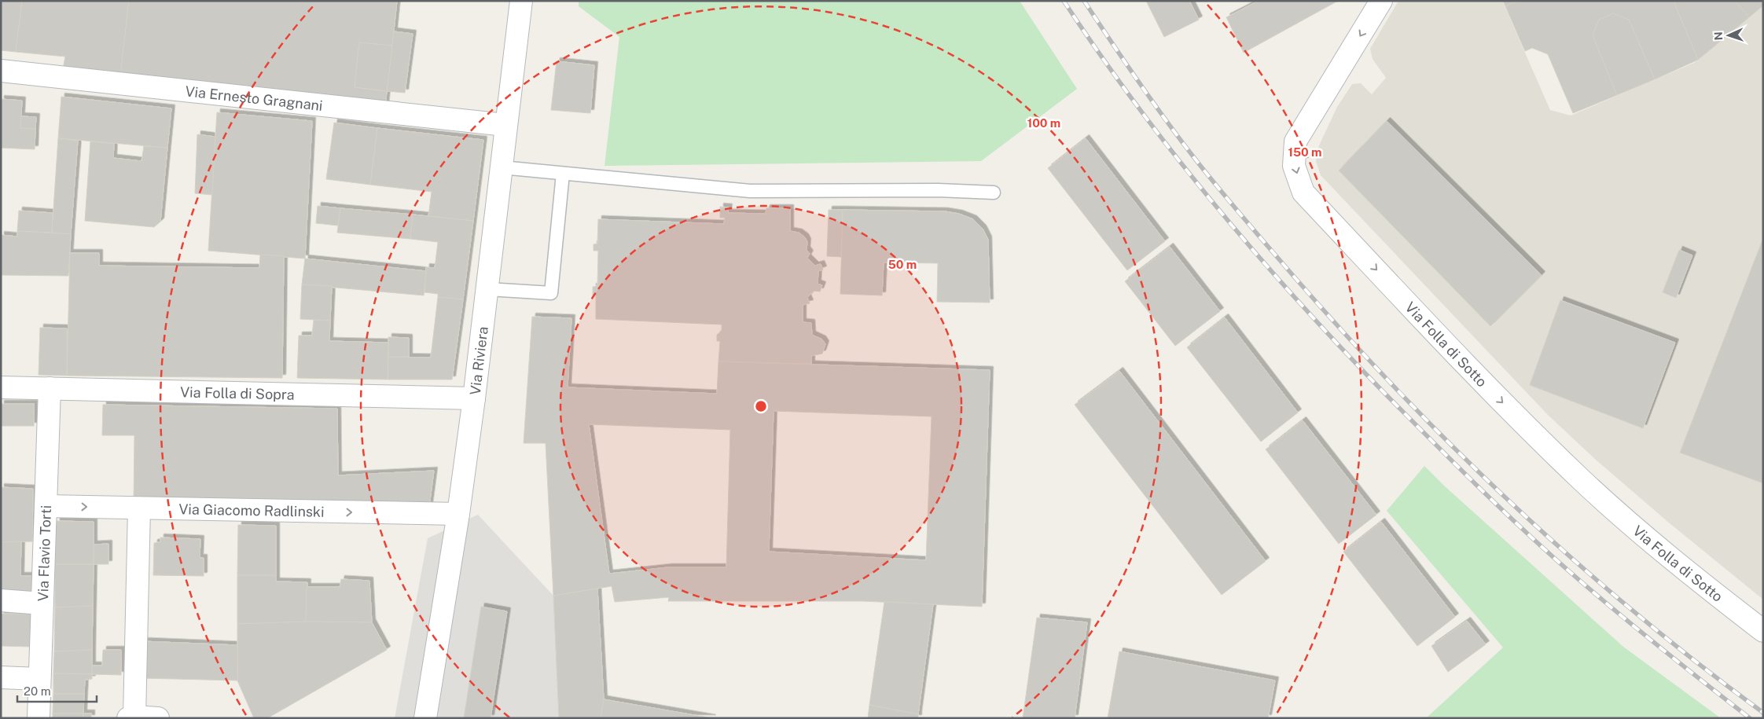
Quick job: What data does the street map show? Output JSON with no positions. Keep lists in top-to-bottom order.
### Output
{
  "streets": {
    "street": [
      "Via Ernesto Gragnani",
      "Via Folla di Sotto",
      "Via Riviera",
      "Via Folla di Sopra",
      "Via Giacomo Radlinski",
      "Via Flavio Torti"
    ]
  },
  "crossings": [
    ["Via Ernesto Gragnani", "Via Riviera"],
    ["Via Riviera", "Via Folla di Sopra"],
    ["Via Riviera", "Via Giacomo Radlinski"],
    ["Via Folla di Sopra", "Via Flavio Torti"],
    ["Via Giacomo Radlinski", "Via Flavio Torti"]
  ],
  "one_way": ["Via Folla di Sotto", "Via Giacomo Radlinski"],
  "scale_bar": "20 m",
  "north": "left",
  "rings": ["100 m", "150 m", "50 m"]
}
